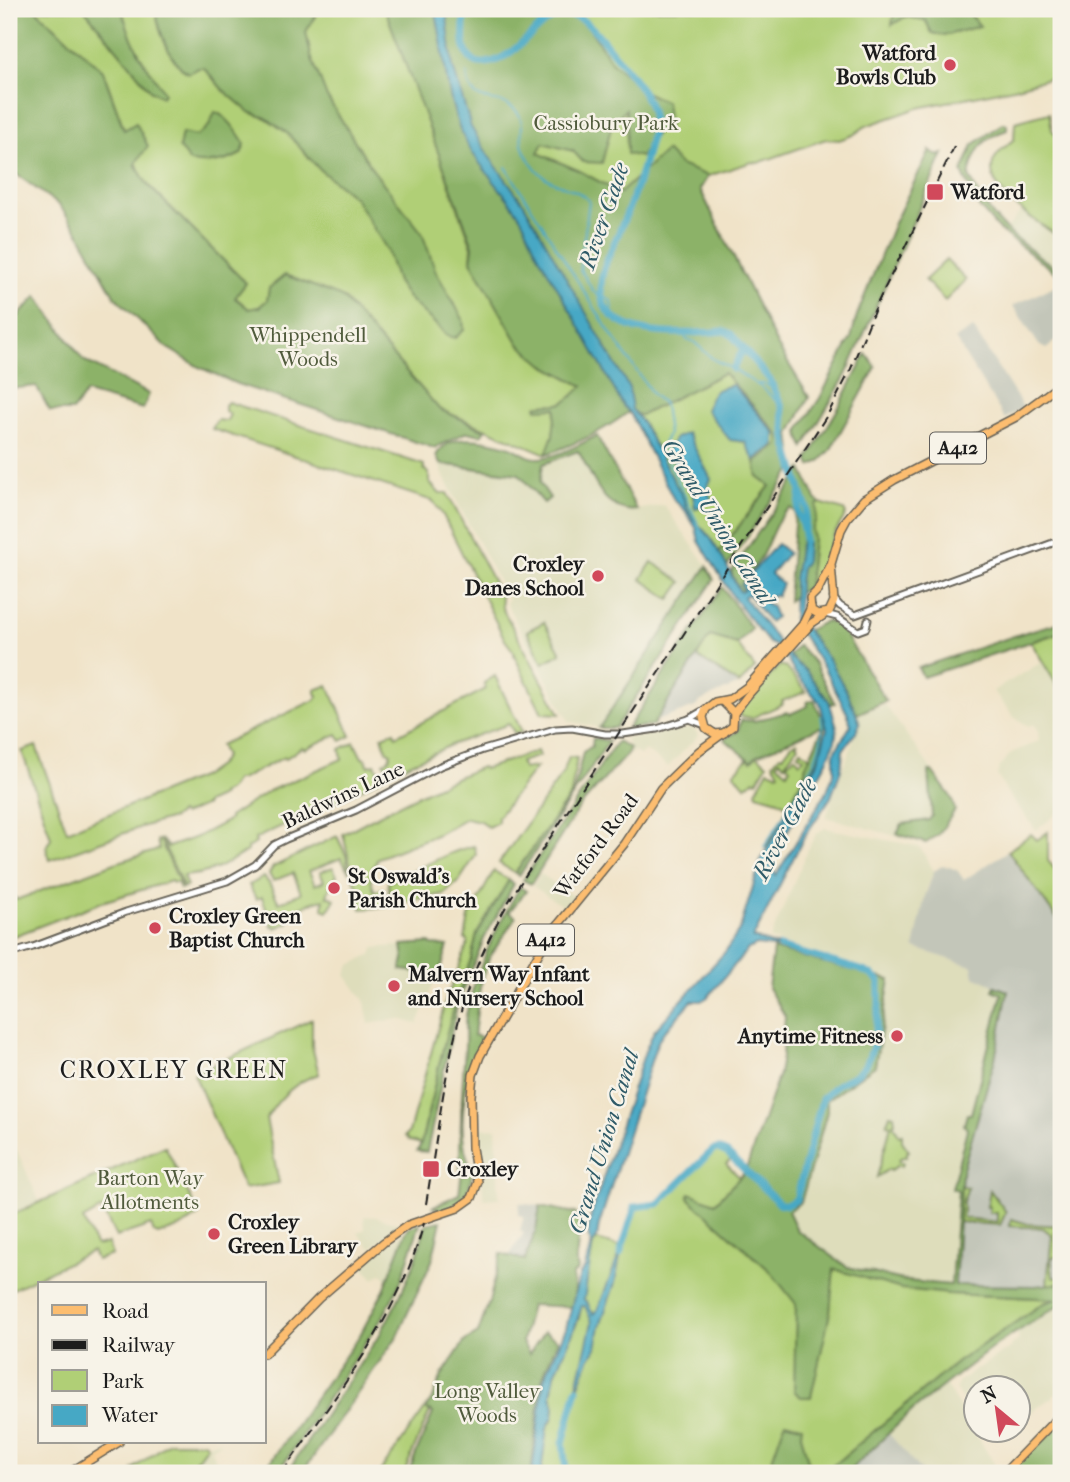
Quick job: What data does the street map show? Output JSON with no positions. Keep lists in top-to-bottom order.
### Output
{
  "streets": {
    "main road": ["A412", "Watford Road"],
    "street": ["Baldwins Lane"]
  },
  "crossings": [
    ["A412", "Baldwins Lane"],
    ["A412", "Watford Road"],
    ["Baldwins Lane", "Watford Road"]
  ],
  "districts": ["CROXLEY GREEN"],
  "water": ["River Gade", "Grand Union Canal"],
  "parks": [
    "Cassiobury Park",
    "Whippendell Woods",
    "Barton Way Allotments",
    "Long Valley Woods"
  ],
  "places": {
    "other": [
      "Watford Bowls Club",
      "Croxley Danes School",
      "St Oswald's Parish Church",
      "Croxley Green Baptist Church",
      "Malvern Way Infant and Nursery School",
      "Anytime Fitness",
      "Croxley Green Library"
    ],
    "transit": ["Watford", "Croxley"]
  },
  "legend": [
    "Road",
    "Railway",
    "Park",
    "Water"
  ],
  "north": "top left"
}
